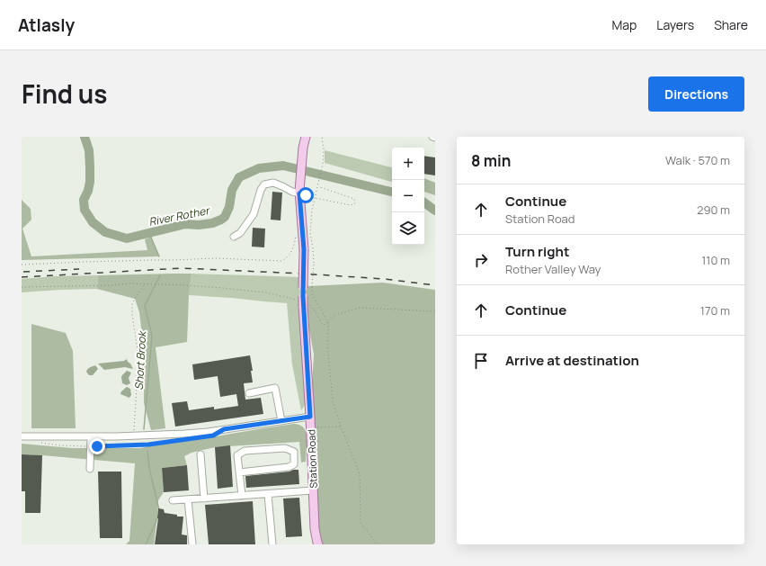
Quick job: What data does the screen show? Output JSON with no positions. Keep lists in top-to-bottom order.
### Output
{
  "streets": {
    "main road": ["Station Road"]
  },
  "water": ["River Rother", "Short Brook"],
  "page": {
    "header": "Atlasly",
    "nav": ["Map", "Layers", "Share"],
    "title": "Find us",
    "buttons": "Directions",
    "heading": ["8 min", "Walk · 570 m"],
    "map_buttons": ["+", "−"],
    "list": [
      ["Continue", "Station Road", "290 m"],
      ["Turn right", "Rother Valley Way", "110 m"],
      ["Continue", "170 m"],
      "Arrive at destination"
    ]
  }
}
